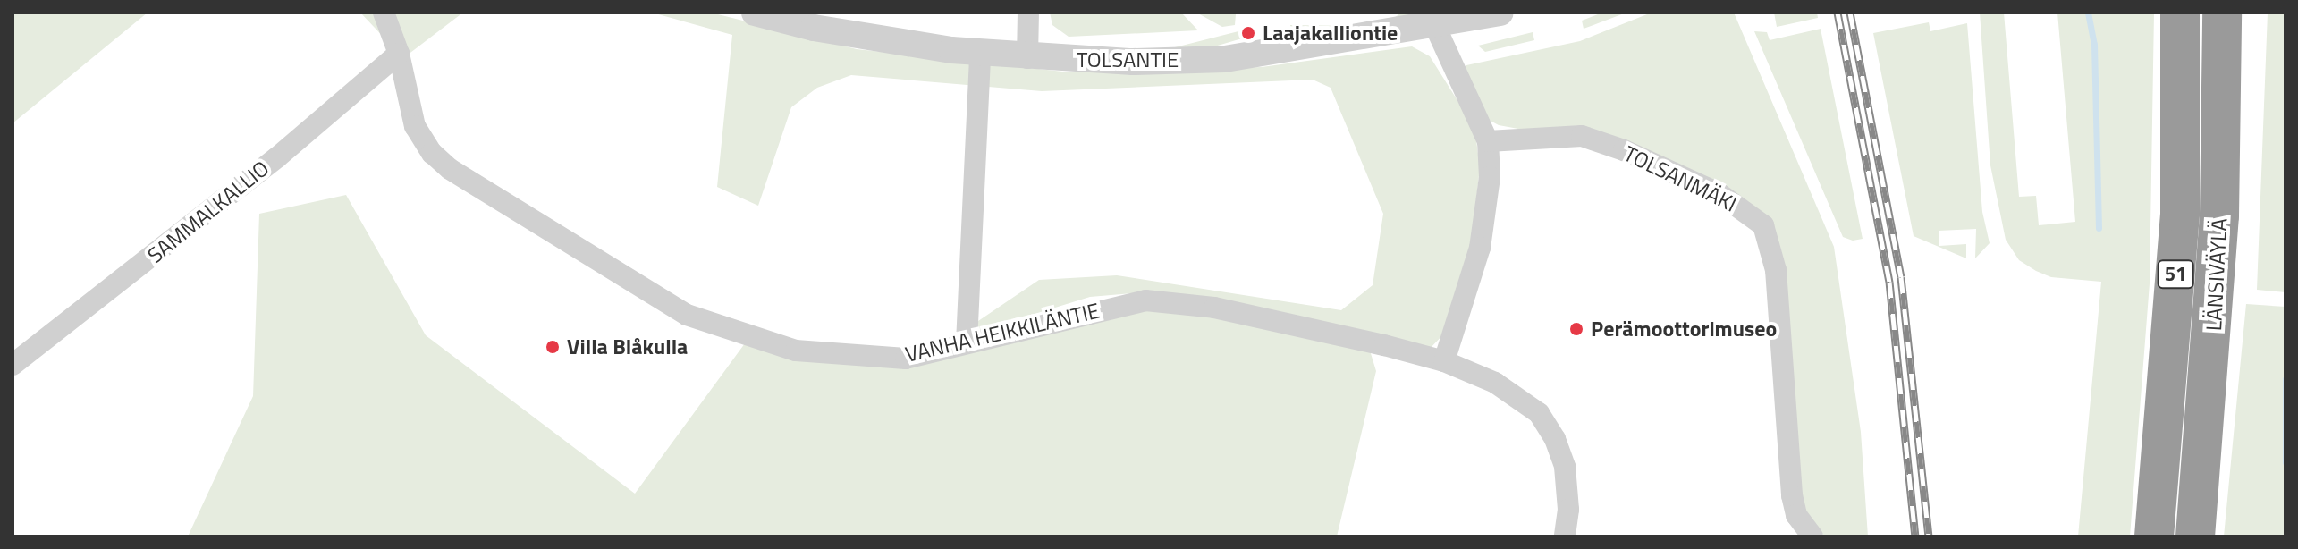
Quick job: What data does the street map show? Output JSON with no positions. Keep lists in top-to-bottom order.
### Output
{
  "streets": {
    "highway": ["51", "LÄNSIVÄYLÄ"],
    "street": [
      "TOLSANTIE",
      "TOLSANMÄKI",
      "SAMMALKALLIO",
      "VANHA HEIKKILÄNTIE"
    ]
  },
  "crossings": [
    ["SAMMALKALLIO", "VANHA HEIKKILÄNTIE"]
  ],
  "places": ["Laajakalliontie", "Perämoottorimuseo", "Villa Blåkulla"]
}
